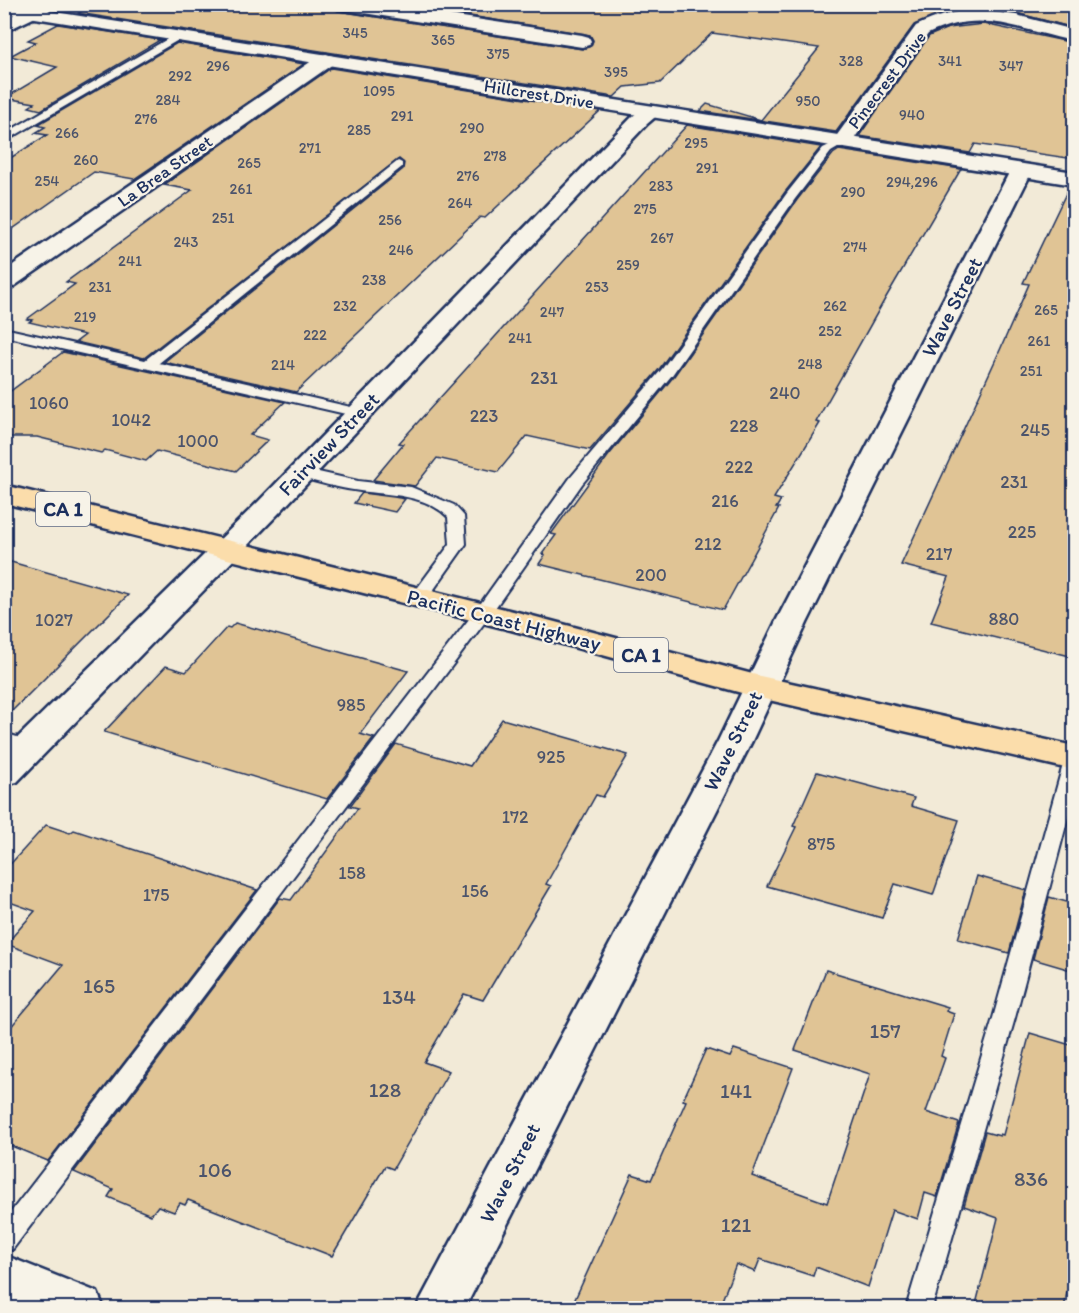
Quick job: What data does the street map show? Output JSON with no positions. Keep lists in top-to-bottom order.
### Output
{
  "streets": {
    "highway": ["CA 1", "Pacific Coast Highway"],
    "street": [
      "Pinecrest Drive",
      "Hillcrest Drive",
      "La Brea Street",
      "Wave Street",
      "Fairview Street"
    ]
  },
  "crossings": [
    ["Pinecrest Drive", "Hillcrest Drive"],
    ["Hillcrest Drive", "La Brea Street"],
    ["Hillcrest Drive", "Wave Street"],
    ["Hillcrest Drive", "Fairview Street"],
    ["Wave Street", "Pacific Coast Highway"],
    ["Fairview Street", "Pacific Coast Highway"]
  ],
  "house_numbers": [
    "345",
    "365",
    "375",
    "328",
    "341",
    "296",
    "347",
    "395",
    "292",
    "1095",
    "284",
    "950",
    "940",
    "291",
    "276",
    "290",
    "285",
    "266",
    "295",
    "271",
    "278",
    "260",
    "265",
    "291",
    "276",
    "254",
    "294,296",
    "283",
    "261",
    "290",
    "264",
    "275",
    "251",
    "256",
    "267",
    "243",
    "274",
    "246",
    "241",
    "259",
    "238",
    "231",
    "253",
    "232",
    "262",
    "265",
    "247",
    "219",
    "252",
    "222",
    "241",
    "261",
    "248",
    "214",
    "251",
    "231",
    "240",
    "1060",
    "223",
    "1042",
    "228",
    "245",
    "1000",
    "222",
    "231",
    "216",
    "225",
    "212",
    "217",
    "200",
    "880",
    "1027",
    "985",
    "925",
    "172",
    "875",
    "158",
    "156",
    "175",
    "165",
    "134",
    "157",
    "128",
    "141",
    "106",
    "836",
    "121"
  ]
}
